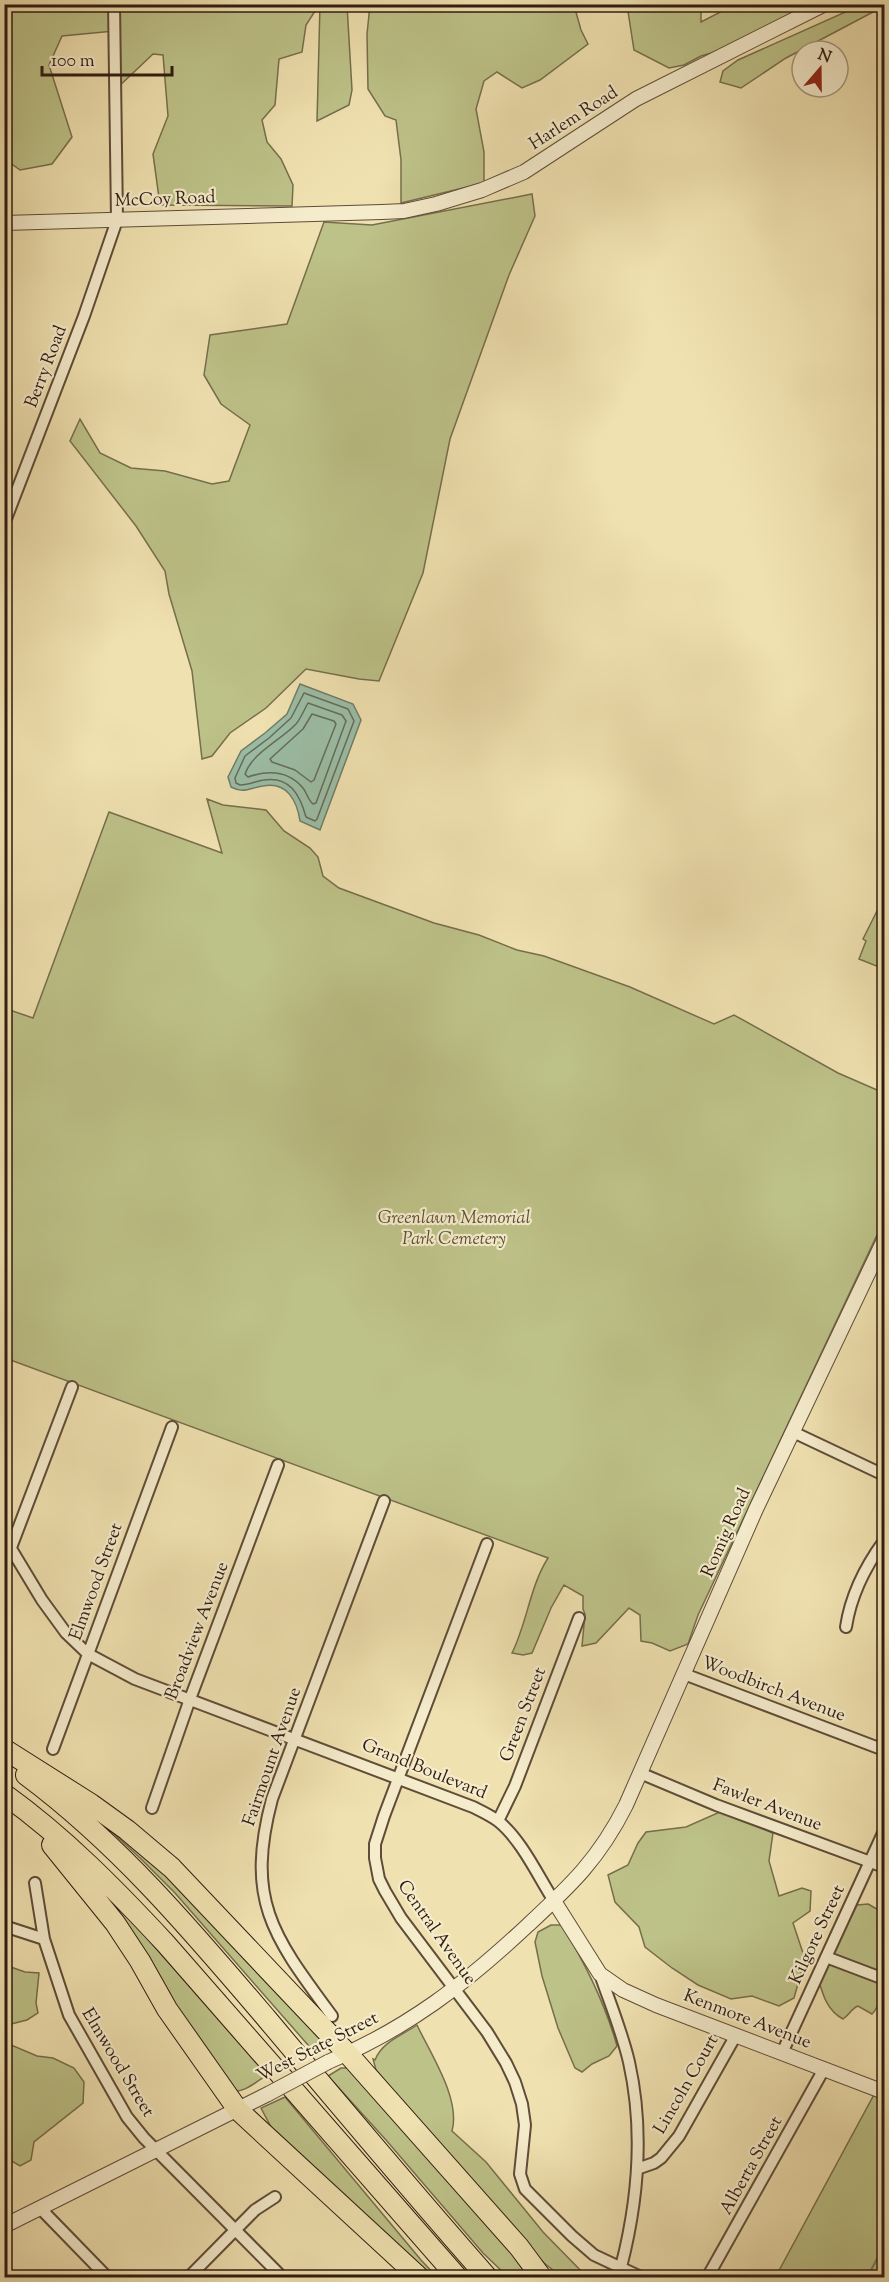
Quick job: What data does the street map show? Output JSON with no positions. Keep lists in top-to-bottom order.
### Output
{
  "streets": {
    "street": [
      "Harlem Road",
      "McCoy Road",
      "Berry Road",
      "Romig Road",
      "Elmwood Street",
      "Broadview Avenue",
      "Woodbirch Avenue",
      "Green Street",
      "Fairmount Avenue",
      "Grand Boulevard",
      "Fawler Avenue",
      "Central Avenue",
      "Kilgore Street",
      "Kenmore Avenue",
      "West State Street",
      "Lincoln Court",
      "Alberta Street"
    ]
  },
  "crossings": [
    ["Harlem Road", "McCoy Road"],
    ["McCoy Road", "Berry Road"],
    ["Romig Road", "Woodbirch Avenue"],
    ["Romig Road", "Fawler Avenue"],
    ["Romig Road", "West State Street"],
    ["Elmwood Street", "Grand Boulevard"],
    ["Elmwood Street", "West State Street"],
    ["Broadview Avenue", "Grand Boulevard"],
    ["Green Street", "Grand Boulevard"],
    ["Fairmount Avenue", "Grand Boulevard"],
    ["Grand Boulevard", "Central Avenue"],
    ["Grand Boulevard", "Kenmore Avenue"],
    ["Grand Boulevard", "West State Street"],
    ["Grand Boulevard", "Lincoln Court"],
    ["Fawler Avenue", "Kilgore Street"],
    ["Central Avenue", "West State Street"],
    ["Kilgore Street", "Kenmore Avenue"],
    ["Kenmore Avenue", "Lincoln Court"],
    ["Kenmore Avenue", "Alberta Street"]
  ],
  "parks": ["Greenlawn Memorial Park Cemetery"],
  "scale_bar": "100 m",
  "north": "top"
}
